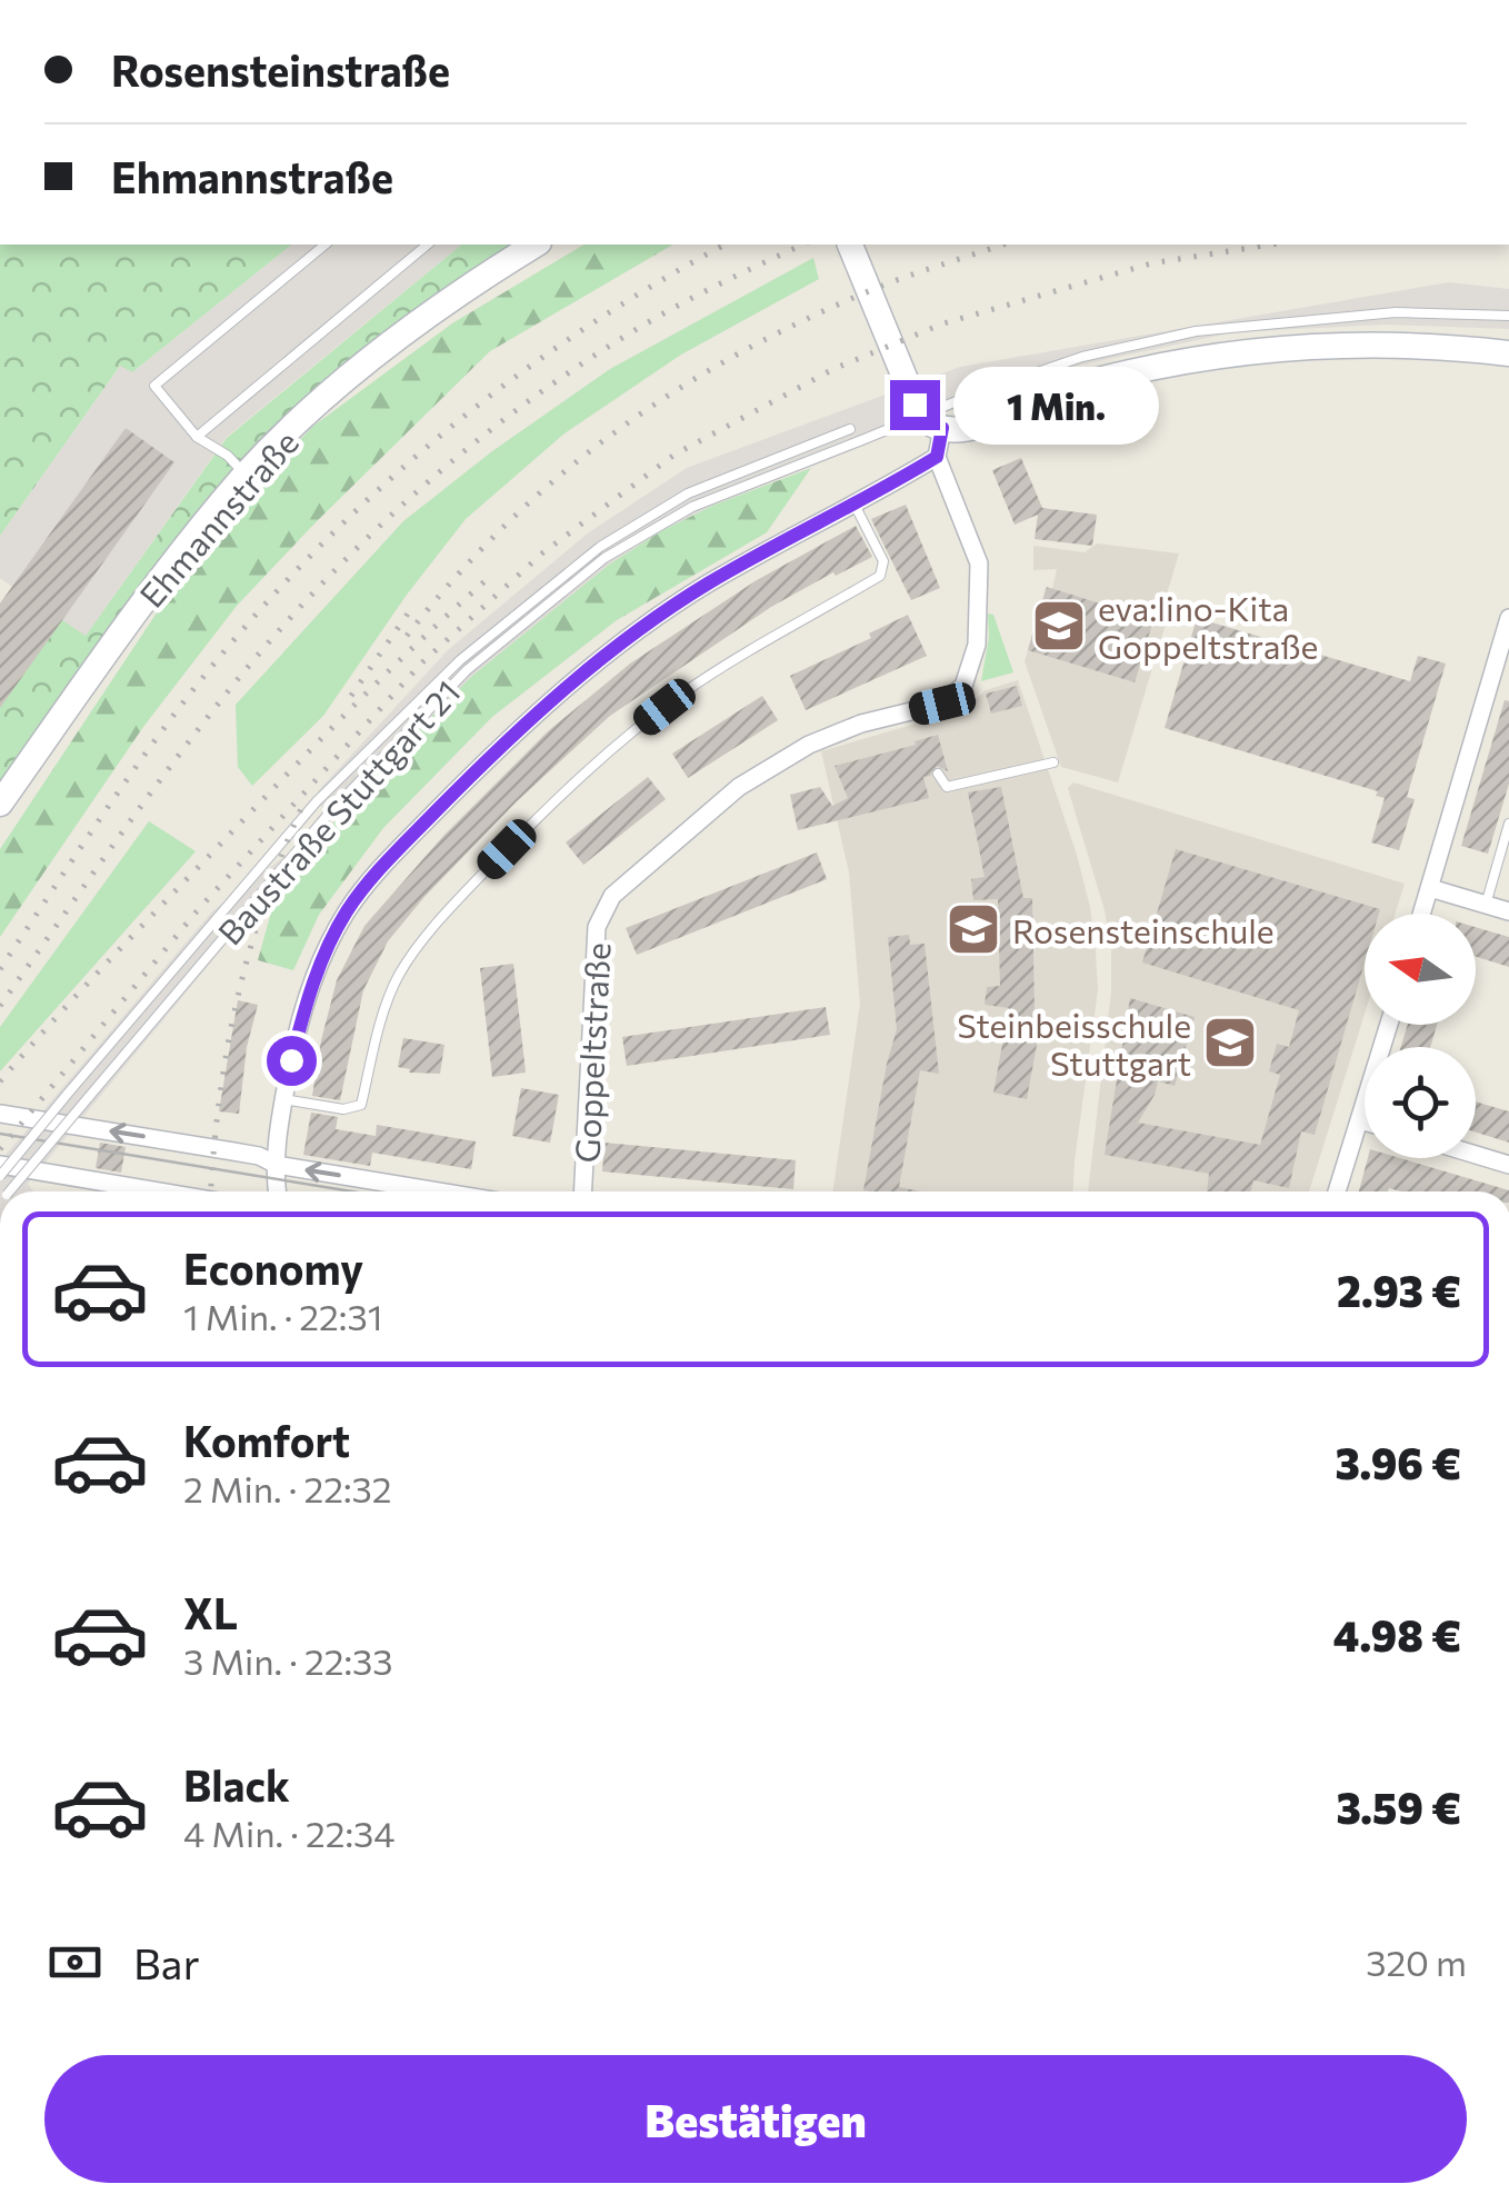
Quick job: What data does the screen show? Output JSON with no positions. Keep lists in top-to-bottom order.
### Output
{
  "streets": {
    "street": ["Ehmannstraße", "Goppeltstraße"],
    "lane": ["Baustraße Stuttgart 21"]
  },
  "places": {
    "school or university": ["eva:lino-Kita Goppeltstraße", "Rosensteinschule", "Steinbeisschule Stuttgart"]
  },
  "north": "left",
  "page": {
    "banner": ["Rosensteinstraße", "Ehmannstraße"],
    "bubble": "1 Min.",
    "list": [
      {
        "name": "Economy",
        "note": "1 Min. · 22:31",
        "value": "2.93 €"
      },
      {
        "name": "Komfort",
        "note": "2 Min. · 22:32",
        "value": "3.96 €"
      },
      {
        "name": "XL",
        "note": "3 Min. · 22:33",
        "value": "4.98 €"
      },
      {
        "name": "Black",
        "note": "4 Min. · 22:34",
        "value": "3.59 €"
      }
    ],
    "pay": ["Bar", "320 m"],
    "buttons": "Bestätigen"
  }
}
